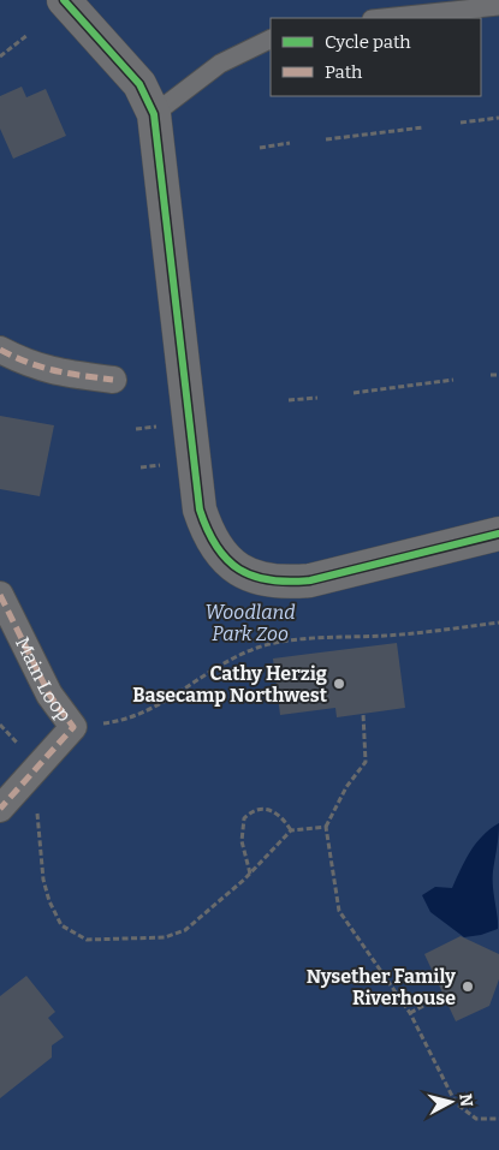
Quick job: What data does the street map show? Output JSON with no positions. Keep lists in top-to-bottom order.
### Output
{
  "streets": {
    "street": ["Main Loop"]
  },
  "parks": ["Woodland Park Zoo"],
  "places": ["Cathy Herzig Basecamp Northwest", "Nysether Family Riverhouse"],
  "legend": ["Cycle path", "Path"],
  "north": "right"
}
